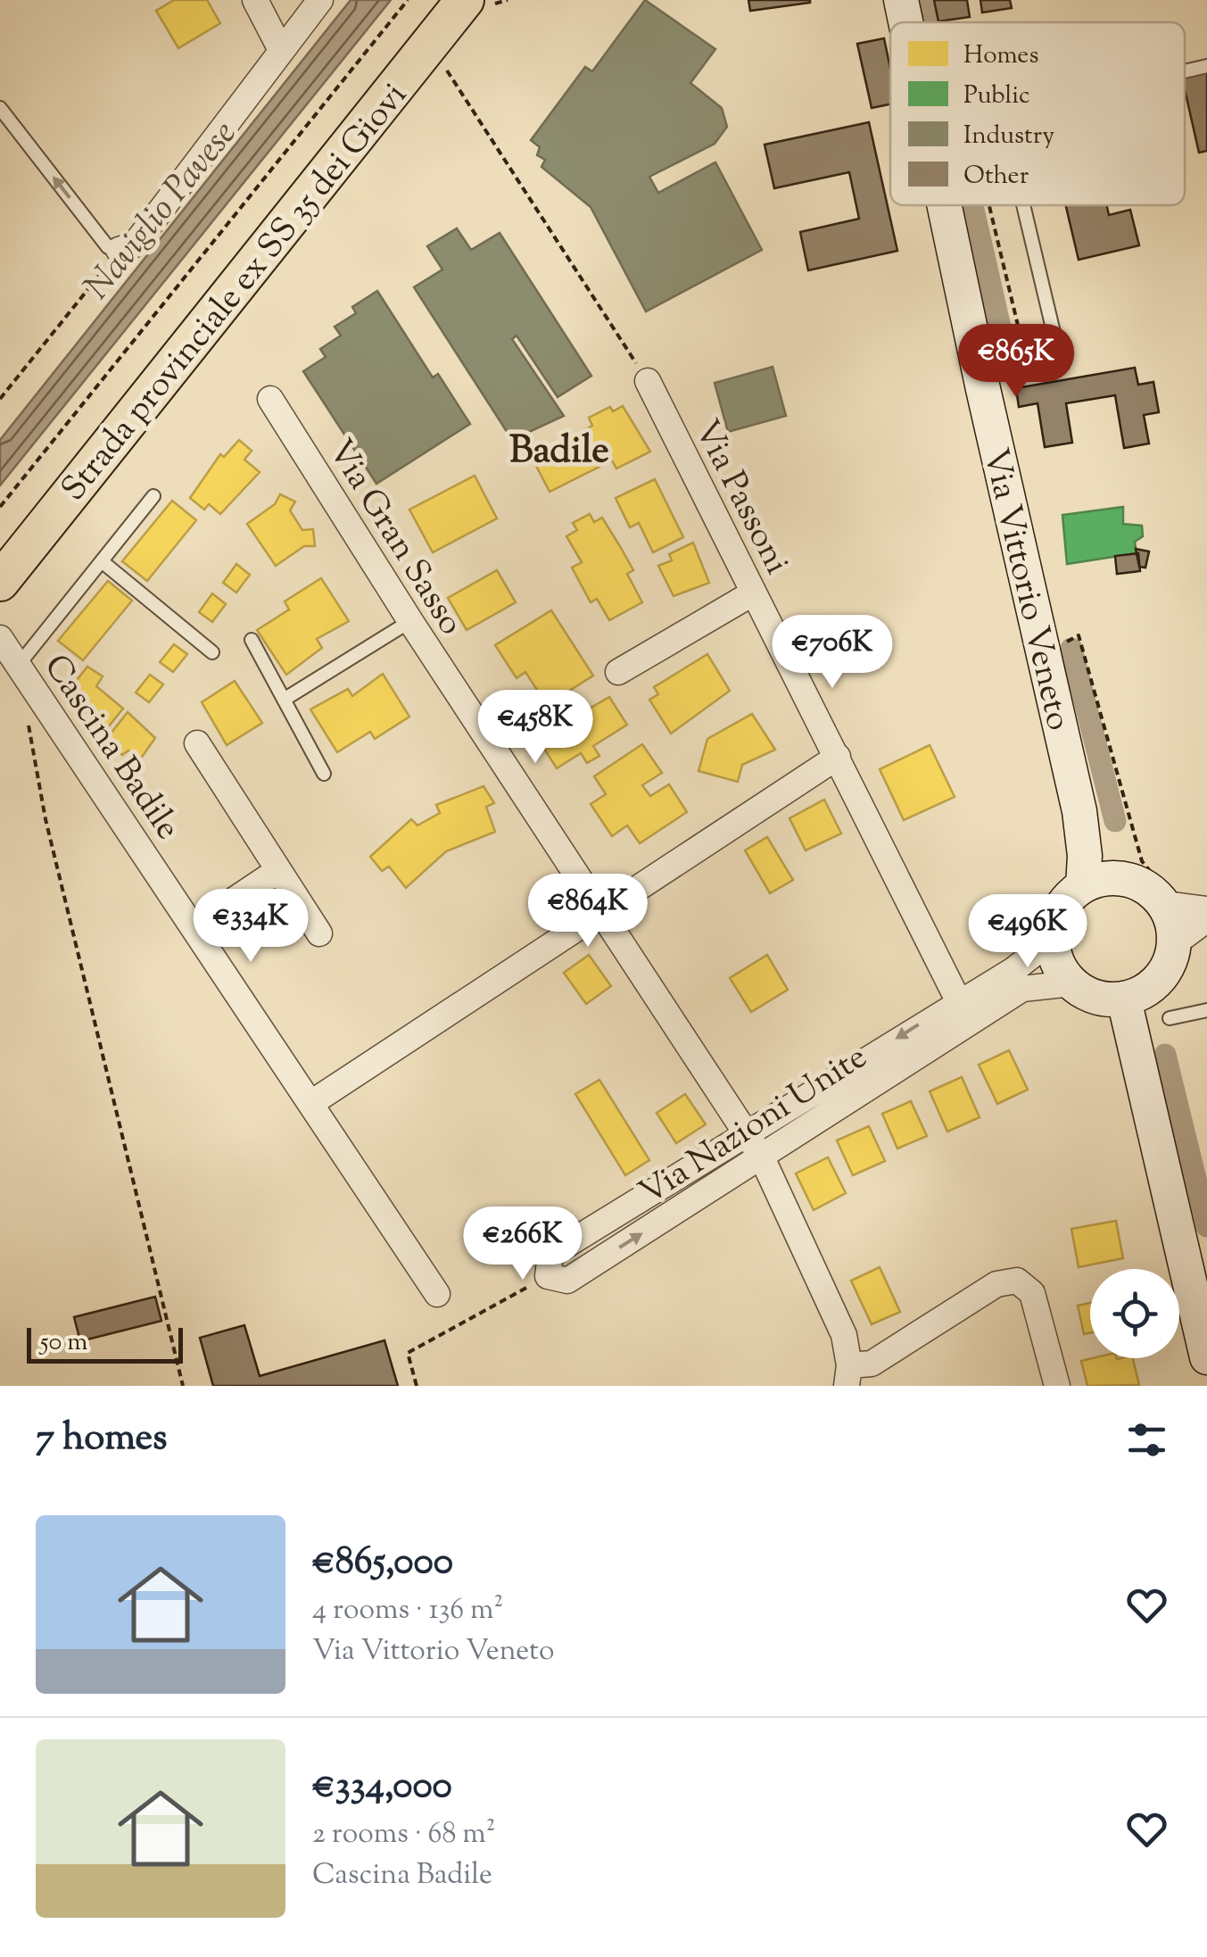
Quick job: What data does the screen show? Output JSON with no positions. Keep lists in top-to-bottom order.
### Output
{
  "streets": {
    "main road": ["Strada provinciale ex SS 35 dei Giovi"],
    "street": [
      "Via Passoni",
      "Via Gran Sasso",
      "Via Vittorio Veneto",
      "Cascina Badile",
      "Via Nazioni Unite"
    ]
  },
  "crossings": [
    ["Via Passoni", "Via Nazioni Unite"],
    ["Via Gran Sasso", "Via Nazioni Unite"],
    ["Via Vittorio Veneto", "Via Nazioni Unite"]
  ],
  "districts": ["Badile"],
  "water": ["Naviglio Pavese"],
  "legend": [
    "Homes",
    "Public",
    "Industry",
    "Other"
  ],
  "scale_bar": "50 m",
  "page": {
    "price": [
      "€865K",
      "€706K",
      "€458K",
      "€864K",
      "€334K",
      "€496K",
      "€266K"
    ],
    "scale": "50 m",
    "heading": "7 homes",
    "list": [
      {
        "name": "€865,000",
        "note": "4 rooms · 136 m² · Via Vittorio Veneto"
      },
      {
        "name": "€334,000",
        "note": "2 rooms · 68 m² · Cascina Badile"
      }
    ]
  }
}
